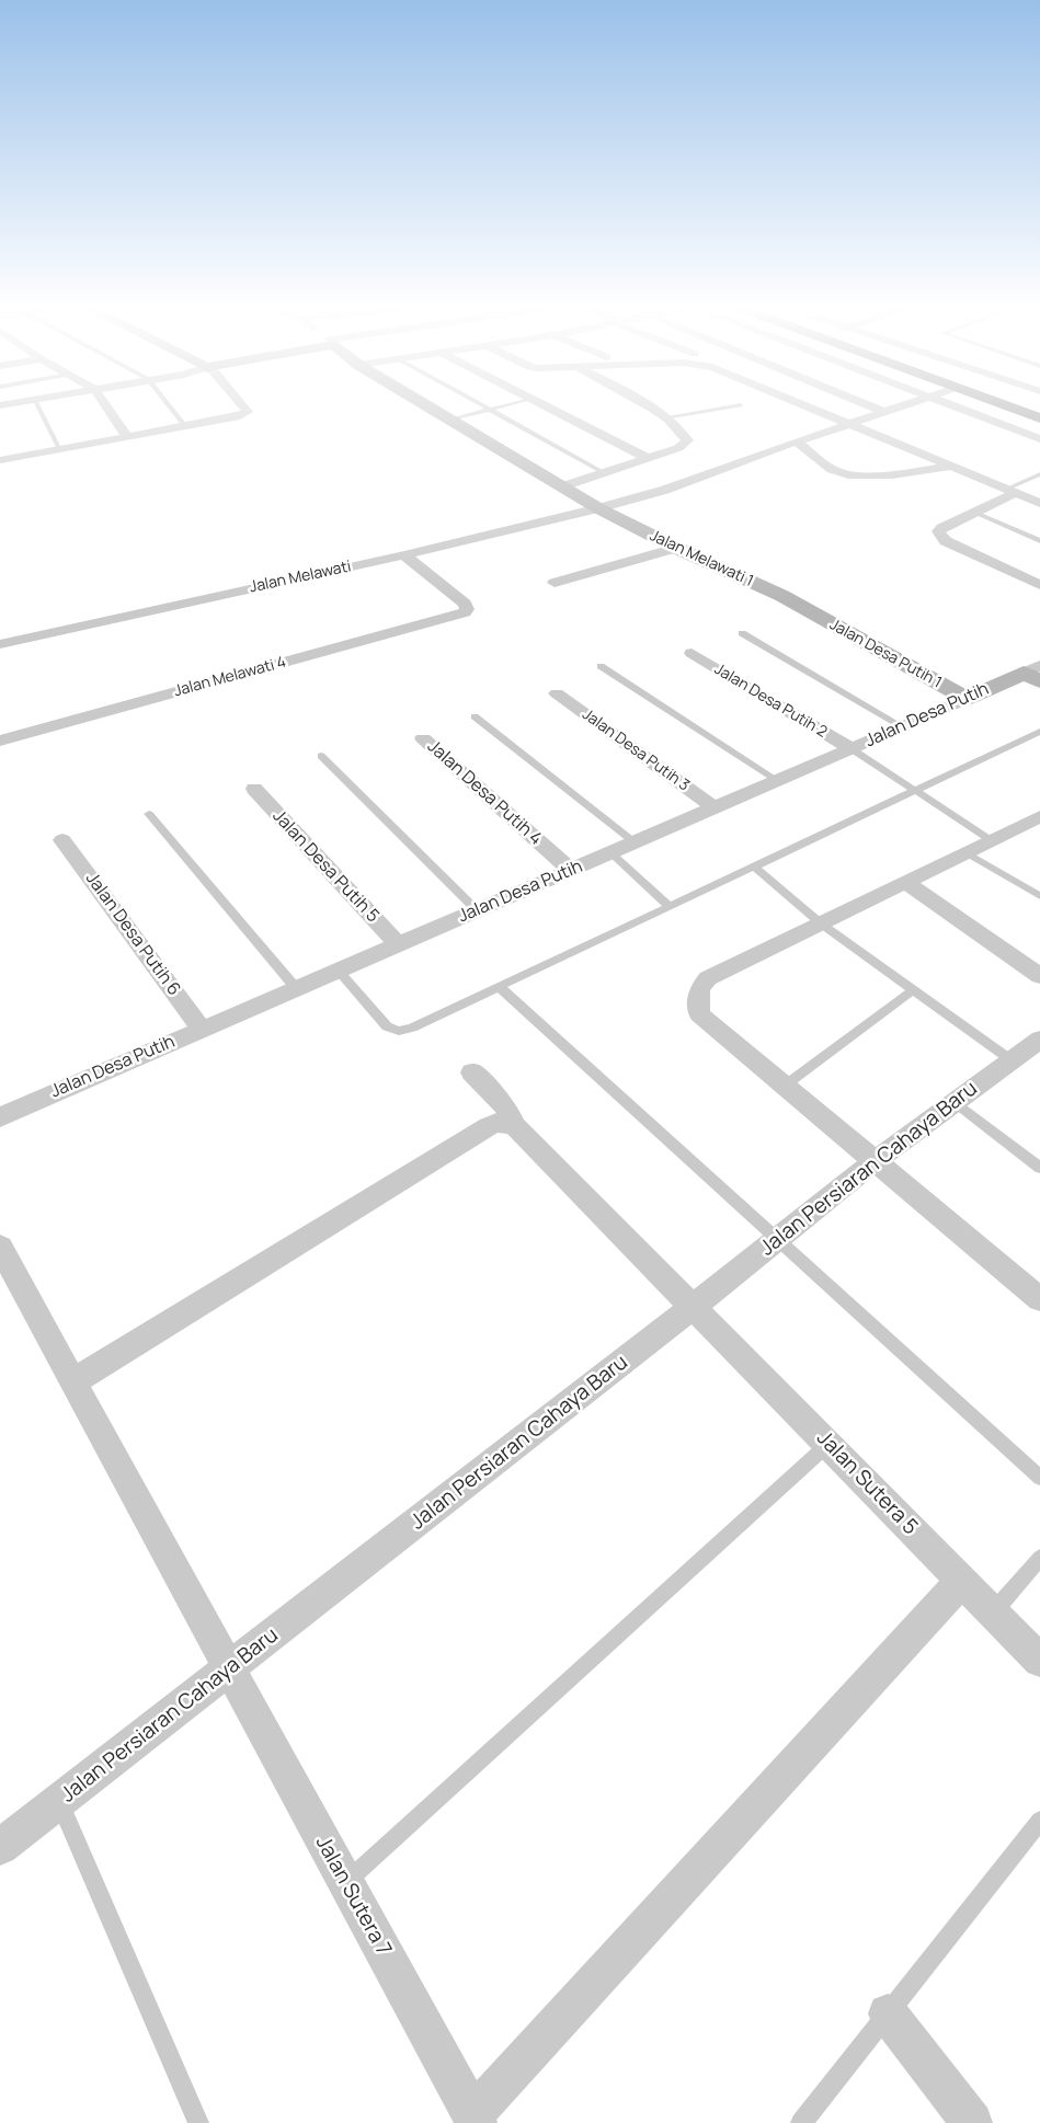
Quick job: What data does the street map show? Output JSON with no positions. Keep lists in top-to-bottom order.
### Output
{
  "streets": {
    "street": [
      "Jalan Melawati 1",
      "Jalan Melawati",
      "Jalan Desa Putih 1",
      "Jalan Melawati 4",
      "Jalan Desa Putih 2",
      "Jalan Desa Putih",
      "Jalan Desa Putih 3",
      "Jalan Desa Putih 4",
      "Jalan Desa Putih 5",
      "Jalan Desa Putih 6",
      "Jalan Persiaran Cahaya Baru",
      "Jalan Sutera 5",
      "Jalan Sutera 7"
    ]
  },
  "crossings": [
    ["Jalan Melawati 1", "Jalan Melawati"],
    ["Jalan Melawati 1", "Jalan Desa Putih 1"],
    ["Jalan Melawati", "Jalan Melawati 4"],
    ["Jalan Desa Putih 1", "Jalan Desa Putih"],
    ["Jalan Desa Putih 2", "Jalan Desa Putih"],
    ["Jalan Desa Putih", "Jalan Desa Putih 3"],
    ["Jalan Desa Putih", "Jalan Desa Putih 4"],
    ["Jalan Desa Putih", "Jalan Desa Putih 5"],
    ["Jalan Desa Putih", "Jalan Desa Putih 6"],
    ["Jalan Persiaran Cahaya Baru", "Jalan Sutera 5"],
    ["Jalan Persiaran Cahaya Baru", "Jalan Sutera 7"]
  ]
}
